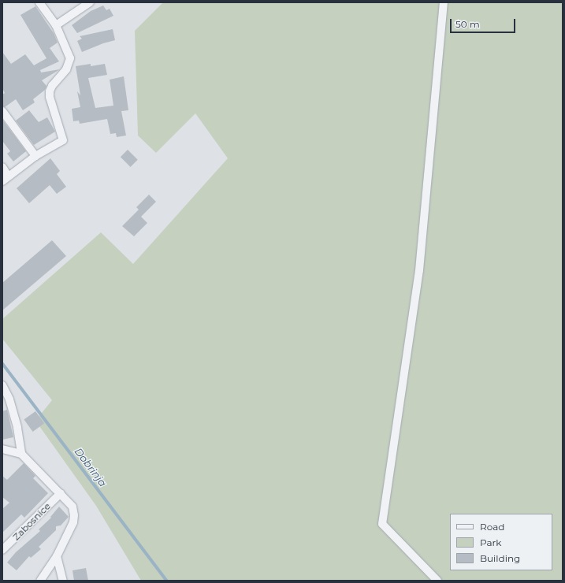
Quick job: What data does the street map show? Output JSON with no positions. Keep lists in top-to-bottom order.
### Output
{
  "streets": {
    "street": ["Zabosnice"]
  },
  "water": ["Dobrinja"],
  "legend": ["Road", "Park", "Building"],
  "scale_bar": "50 m"
}
